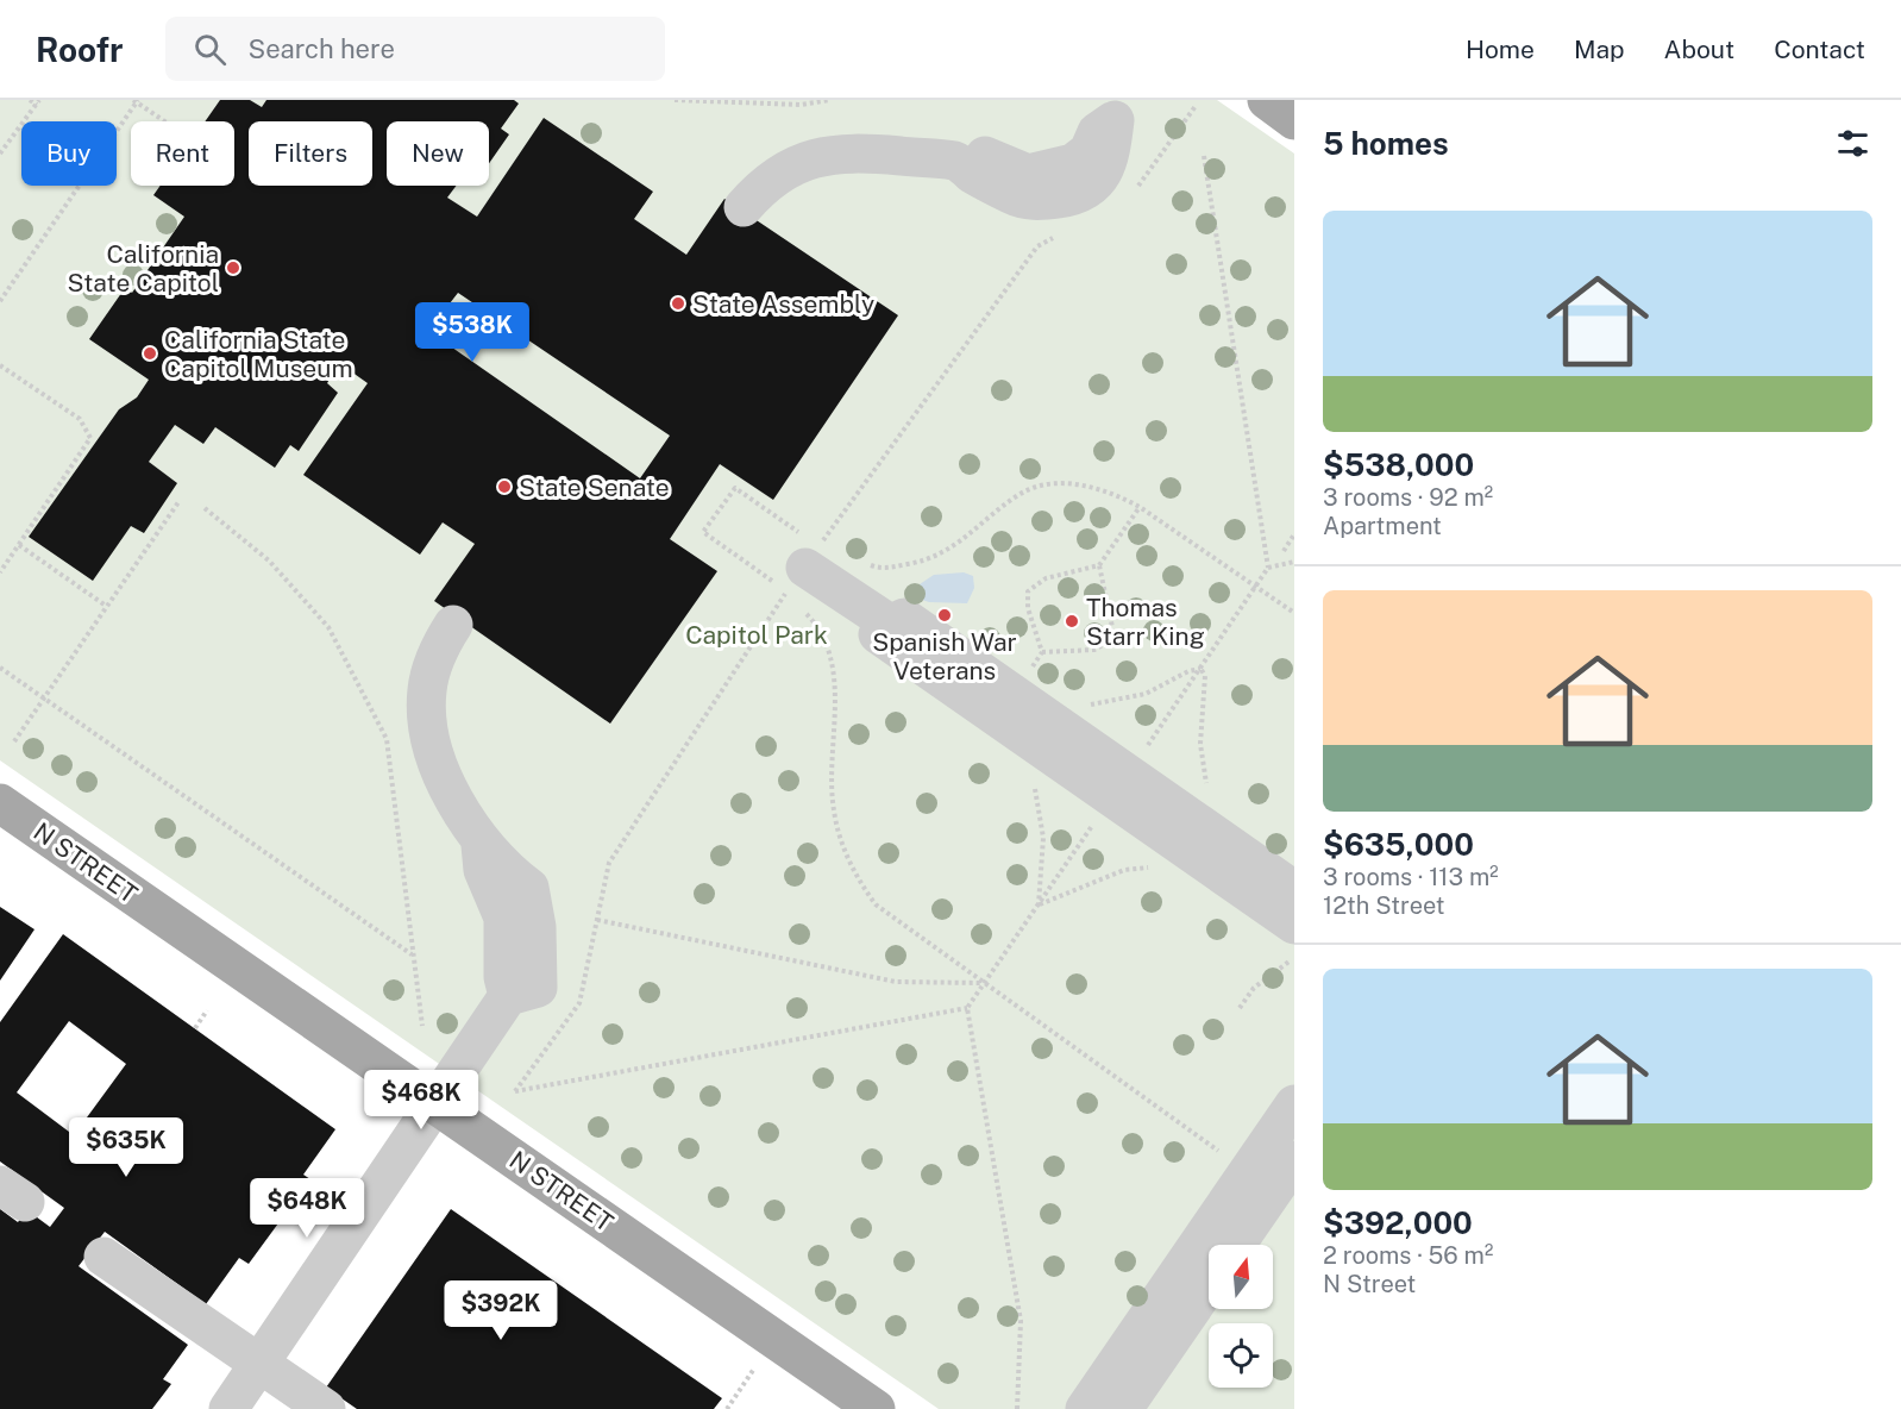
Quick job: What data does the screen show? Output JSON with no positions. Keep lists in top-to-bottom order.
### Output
{
  "streets": {
    "main road": ["N STREET"]
  },
  "parks": ["Capitol Park"],
  "places": [
    "California State Capitol",
    "State Assembly",
    "California State Capitol Museum",
    "State Senate",
    "Spanish War Veterans",
    "Thomas Starr King"
  ],
  "north": "top",
  "page": {
    "header": "Roofr",
    "search": "Search here",
    "nav": [
      "Home",
      "Map",
      "About",
      "Contact"
    ],
    "heading": "5 homes",
    "chip": [
      "Buy",
      "Rent",
      "Filters",
      "New"
    ],
    "list": [
      {
        "name": "$538,000",
        "note": "3 rooms · 92 m² · Apartment"
      },
      {
        "name": "$635,000",
        "note": "3 rooms · 113 m² · 12th Street"
      },
      {
        "name": "$392,000",
        "note": "2 rooms · 56 m² · N Street"
      }
    ],
    "price": [
      "$538K",
      "$468K",
      "$635K",
      "$648K",
      "$392K"
    ]
  }
}
